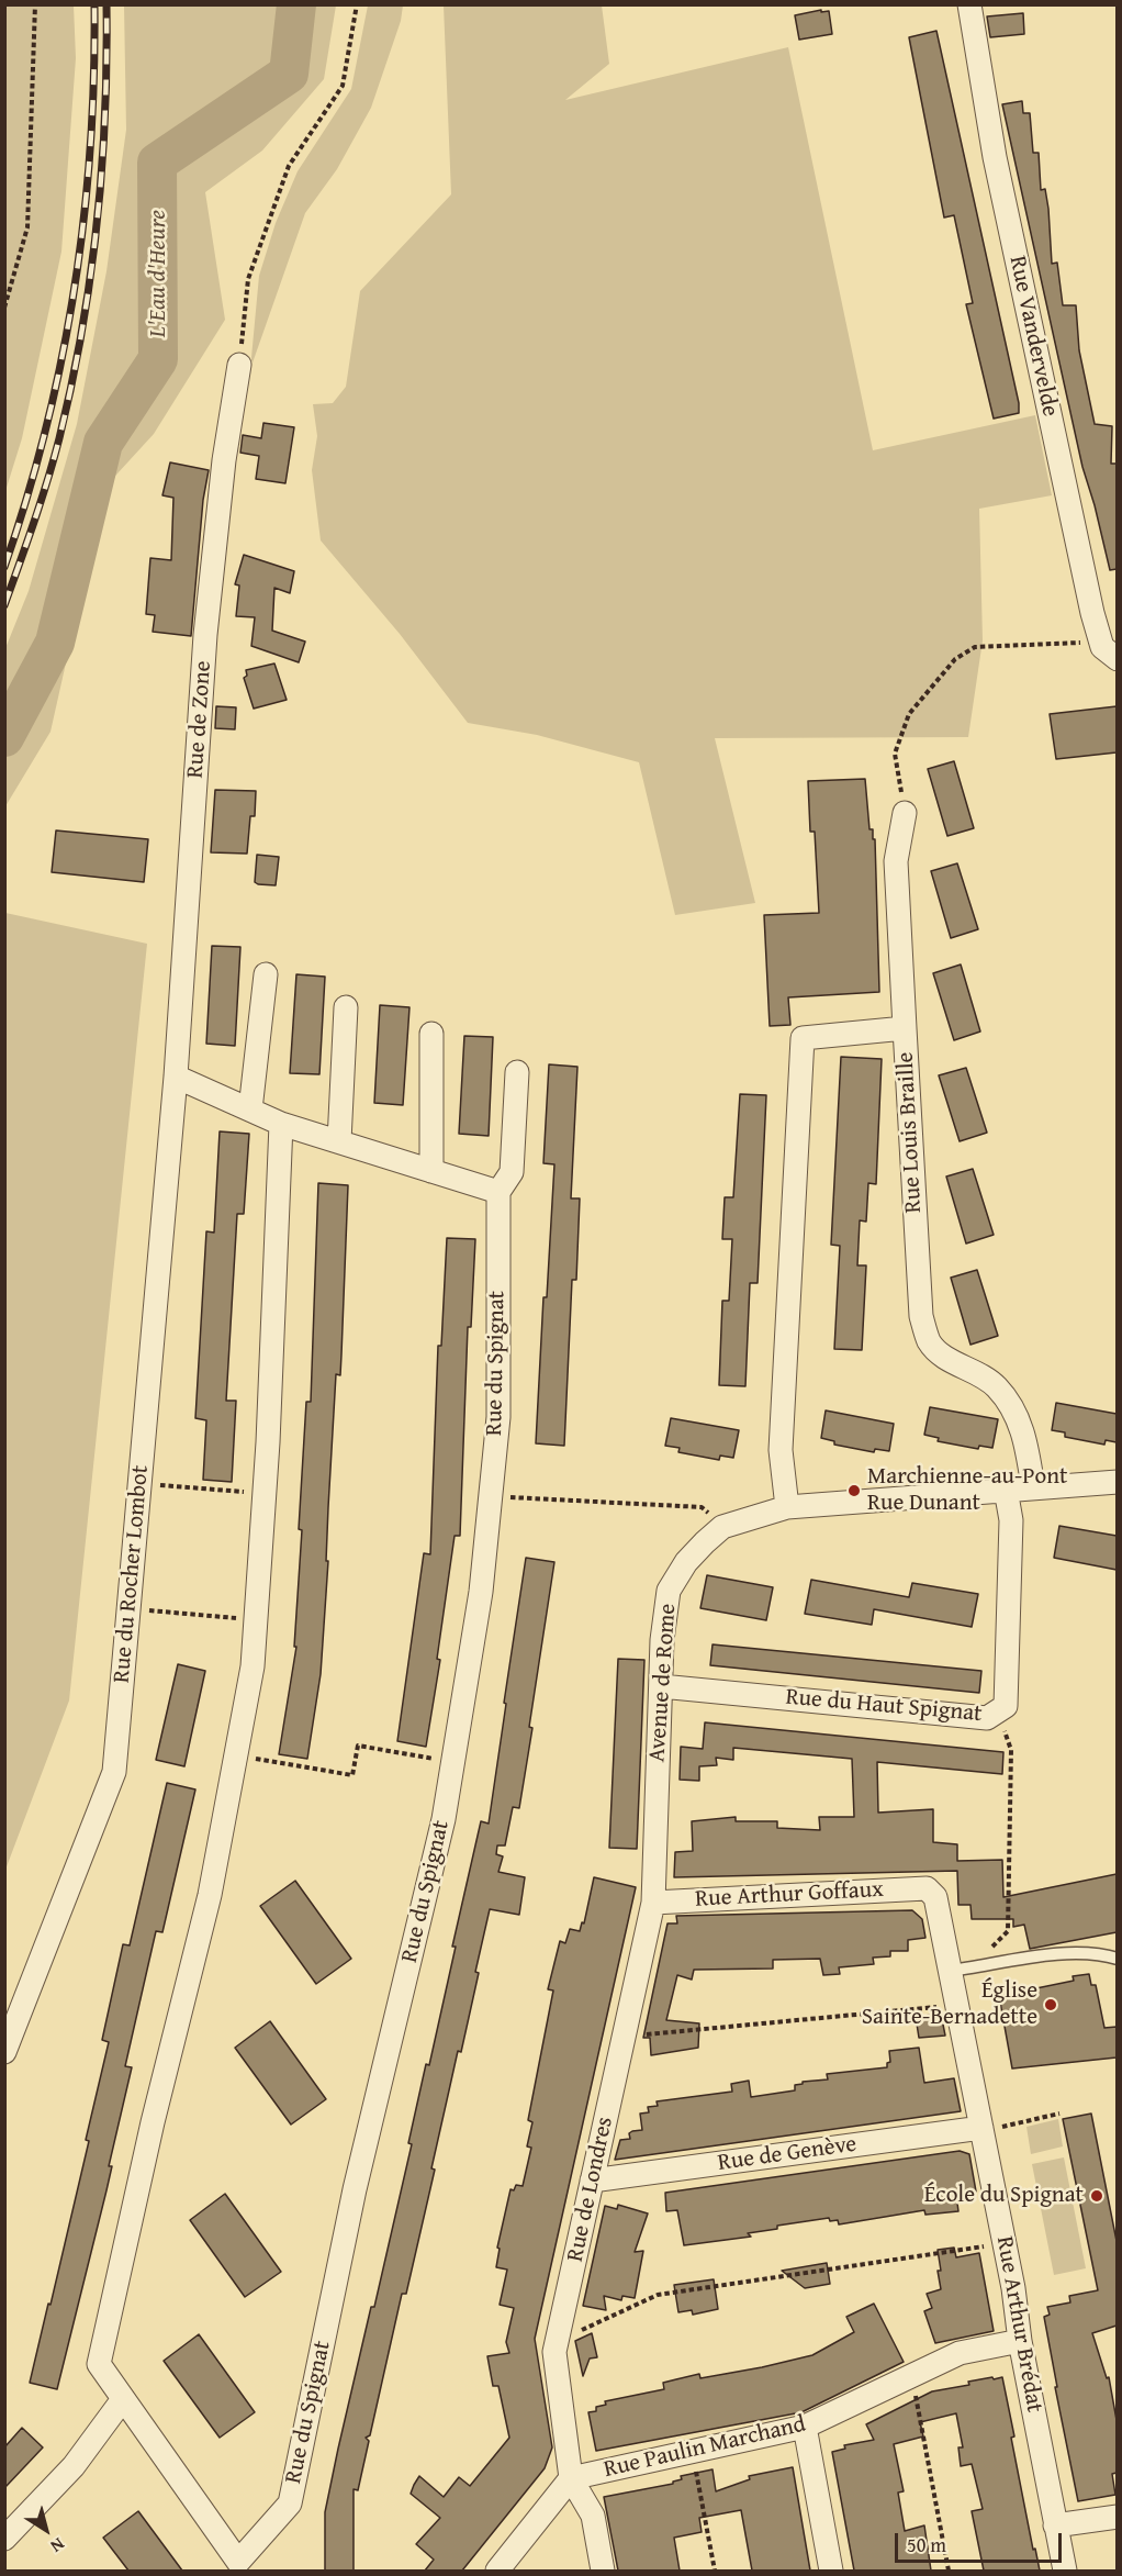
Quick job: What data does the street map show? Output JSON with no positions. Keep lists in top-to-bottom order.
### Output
{
  "streets": {
    "street": [
      "Rue Vandervelde",
      "Rue de Zone",
      "Rue Louis Braille",
      "Rue du Spignat",
      "Rue du Rocher Lombot",
      "Avenue de Rome",
      "Rue du Haut Spignat",
      "Rue Arthur Goffaux",
      "Rue de Genève",
      "Rue de Londres",
      "Rue Arthur Brédat",
      "Rue Paulin Marchand"
    ]
  },
  "crossings": [
    ["Rue de Zone", "Rue du Rocher Lombot"],
    ["Rue Louis Braille", "Avenue de Rome"],
    ["Avenue de Rome", "Rue du Haut Spignat"],
    ["Avenue de Rome", "Rue Arthur Goffaux"],
    ["Avenue de Rome", "Rue de Londres"],
    ["Rue Arthur Goffaux", "Rue de Londres"],
    ["Rue Arthur Goffaux", "Rue Arthur Brédat"],
    ["Rue de Genève", "Rue de Londres"],
    ["Rue de Genève", "Rue Arthur Brédat"],
    ["Rue de Londres", "Rue Paulin Marchand"],
    ["Rue Arthur Brédat", "Rue Paulin Marchand"]
  ],
  "water": ["L'Eau d'Heure"],
  "places": ["Marchienne-au-Pont Rue Dunant", "Église Sainte-Bernadette", "École du Spignat"],
  "scale_bar": "50 m",
  "north": "bottom right"
}
